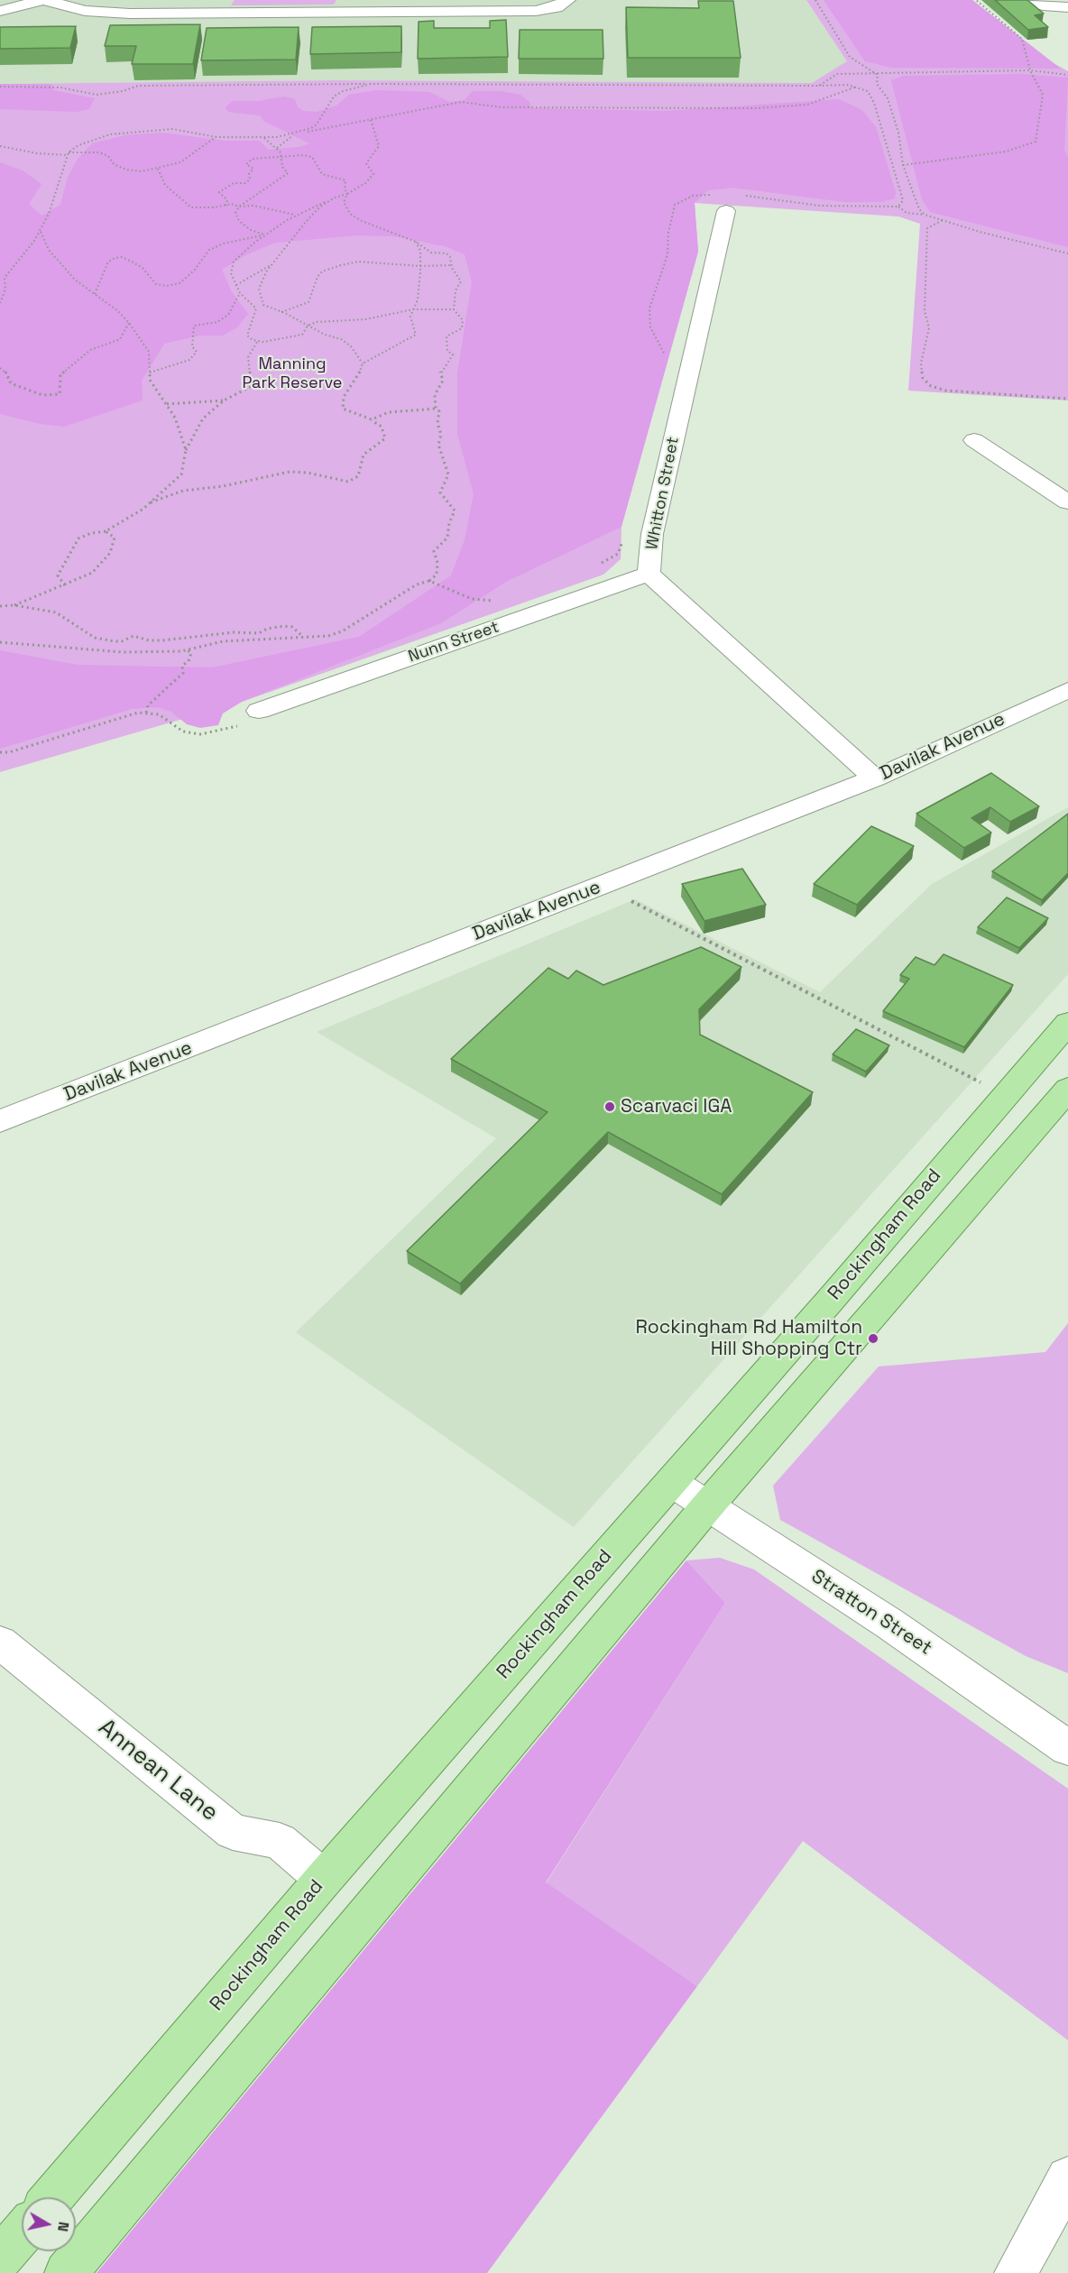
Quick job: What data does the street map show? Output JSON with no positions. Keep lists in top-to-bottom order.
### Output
{
  "streets": {
    "main road": ["Rockingham Road"],
    "street": [
      "Whitton Street",
      "Nunn Street",
      "Davilak Avenue",
      "Stratton Street",
      "Annean Lane"
    ]
  },
  "crossings": [
    ["Whitton Street", "Nunn Street"],
    ["Whitton Street", "Davilak Avenue"],
    ["Rockingham Road", "Stratton Street"],
    ["Rockingham Road", "Annean Lane"]
  ],
  "parks": ["Manning Park Reserve"],
  "places": ["Scarvaci IGA", "Rockingham Rd Hamilton Hill Shopping Ctr"],
  "north": "right"
}
